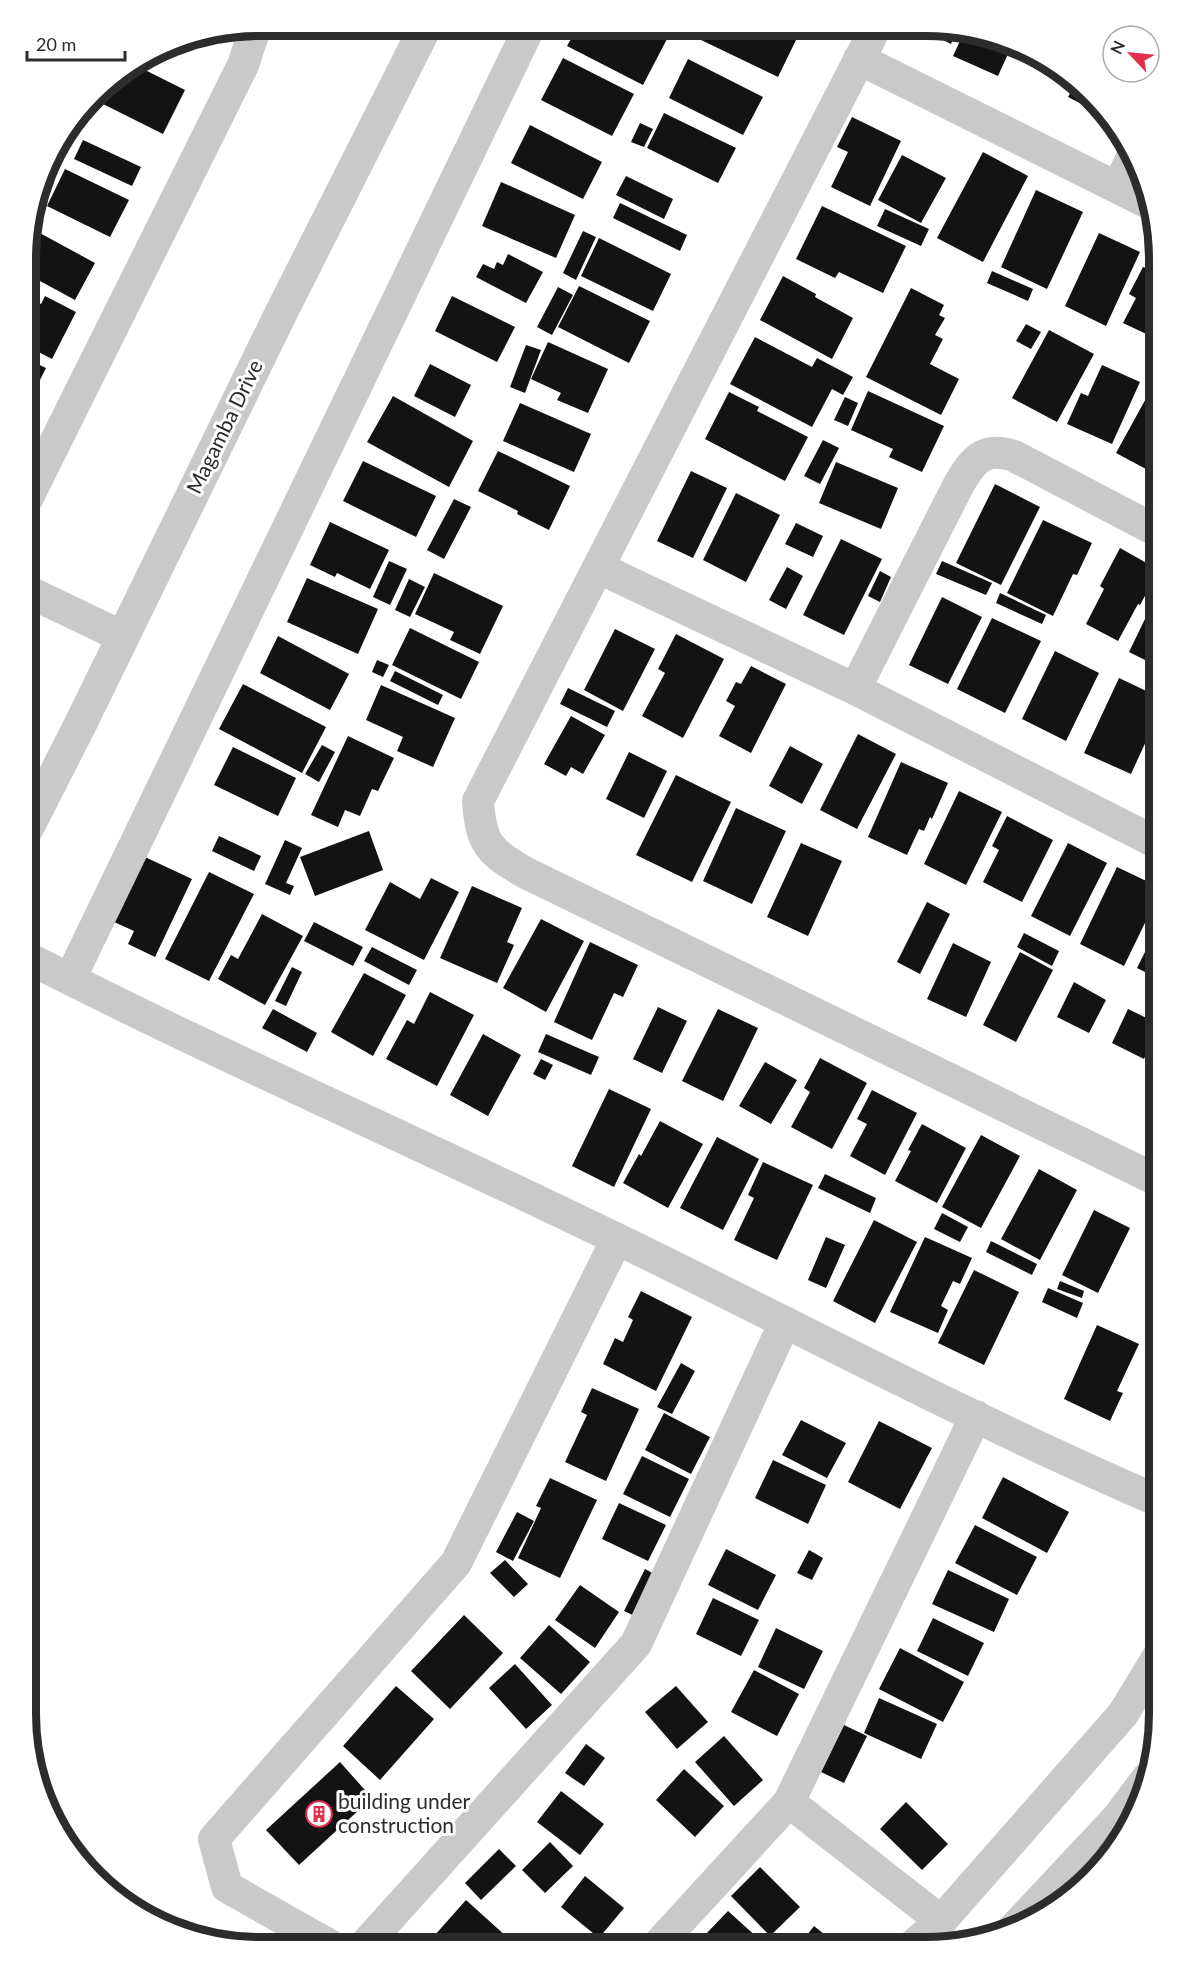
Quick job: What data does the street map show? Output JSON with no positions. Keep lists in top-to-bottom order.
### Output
{
  "streets": {
    "street": ["Magamba Drive"]
  },
  "places": {
    "building": ["building under construction"]
  },
  "scale_bar": "20 m",
  "north": "top left"
}
